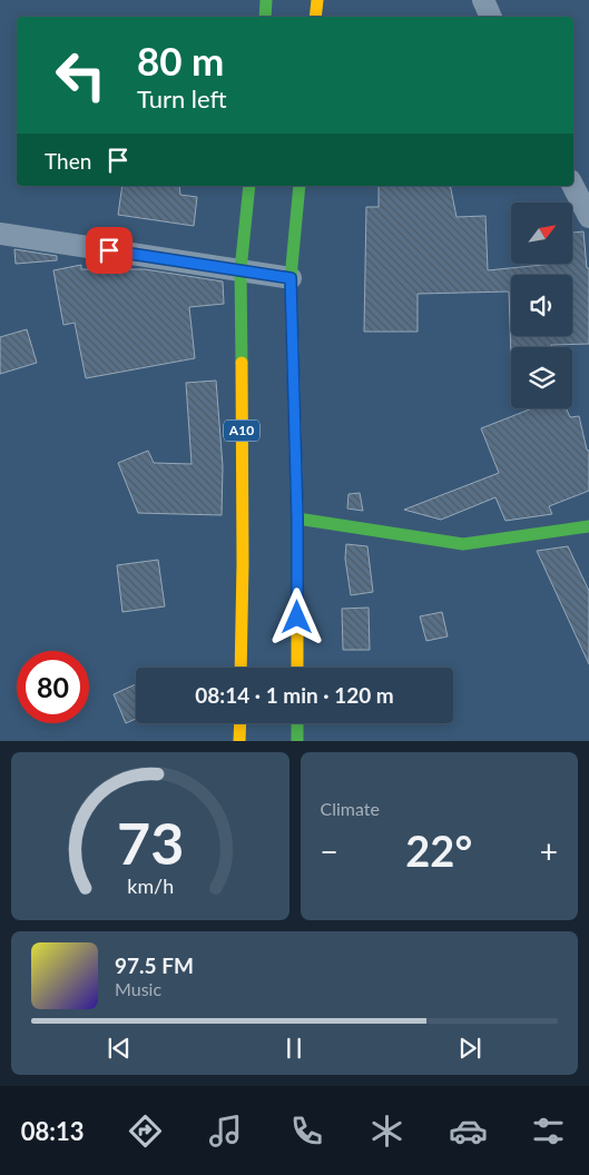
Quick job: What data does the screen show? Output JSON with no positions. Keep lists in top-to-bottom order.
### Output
{
  "streets": {
    "main road": ["A10"]
  },
  "north": "top right",
  "page": {
    "turn": ["80 m", "Turn left"],
    "then": "Then",
    "limit": "80",
    "trip": "08:14 · 1 min · 120 m",
    "tile": "Climate",
    "heat": ["−", "22°", "+"],
    "song": ["97.5 FM", "Music"],
    "tabs": "08:13",
    "gauge": ["73", "km/h"]
  }
}
